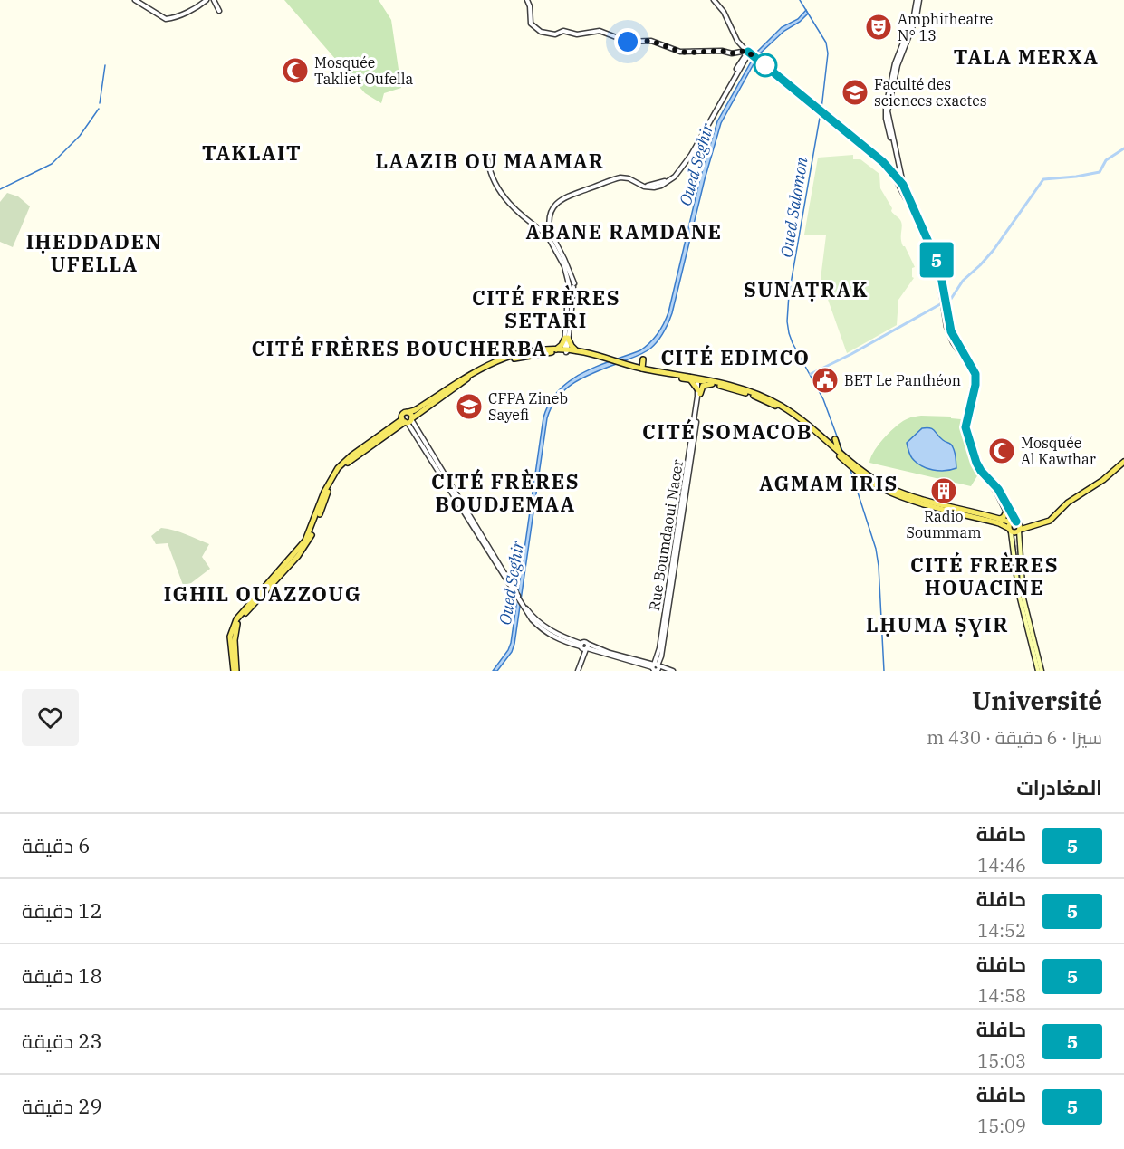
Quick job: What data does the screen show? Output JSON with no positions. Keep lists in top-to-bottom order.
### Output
{
  "streets": {
    "street": ["Rue Boumdaoui Nacer"]
  },
  "districts": [
    "TALA MERXA",
    "TAKLAIT",
    "LAAZIB OU MAAMAR",
    "ABANE RAMDANE",
    "IḤEDDADEN UFELLA",
    "SUNAṬRAK",
    "CITÉ FRÈRES SETARI",
    "CITÉ FRÈRES BOUCHERBA",
    "CITÉ EDIMCO",
    "CITÉ SOMACOB",
    "CITÉ FRÈRES BOUDJEMAA",
    "AGMAM IRIS",
    "CITÉ FRÈRES HOUACINE",
    "IGHIL OUAZZOUG",
    "LḤUMA ṢƔIR"
  ],
  "water": ["Oued Seghir", "Oued Salomon"],
  "places": {
    "theatre": ["Amphitheatre N° 13"],
    "mosque": ["Mosquée Takliet Oufella", "Mosquée Al Kawthar"],
    "school or university": ["Faculté des sciences exactes", "CFPA Zineb Sayefi"],
    "public building": ["BET Le Panthéon"],
    "building": ["Radio Soummam"]
  },
  "lines": ["bus line 5"],
  "page": {
    "on_map": "5",
    "heading": [
      ["Université", "سيرًا · 6 دقيقة · 430 m"],
      "المغادرات"
    ],
    "list": [
      {
        "mark": "5",
        "name": "حافلة",
        "note": "14:46",
        "value": "6 دقيقة"
      },
      {
        "mark": "5",
        "name": "حافلة",
        "note": "14:52",
        "value": "12 دقيقة"
      },
      {
        "mark": "5",
        "name": "حافلة",
        "note": "14:58",
        "value": "18 دقيقة"
      },
      {
        "mark": "5",
        "name": "حافلة",
        "note": "15:03",
        "value": "23 دقيقة"
      },
      {
        "mark": "5",
        "name": "حافلة",
        "note": "15:09",
        "value": "29 دقيقة"
      }
    ]
  }
}
